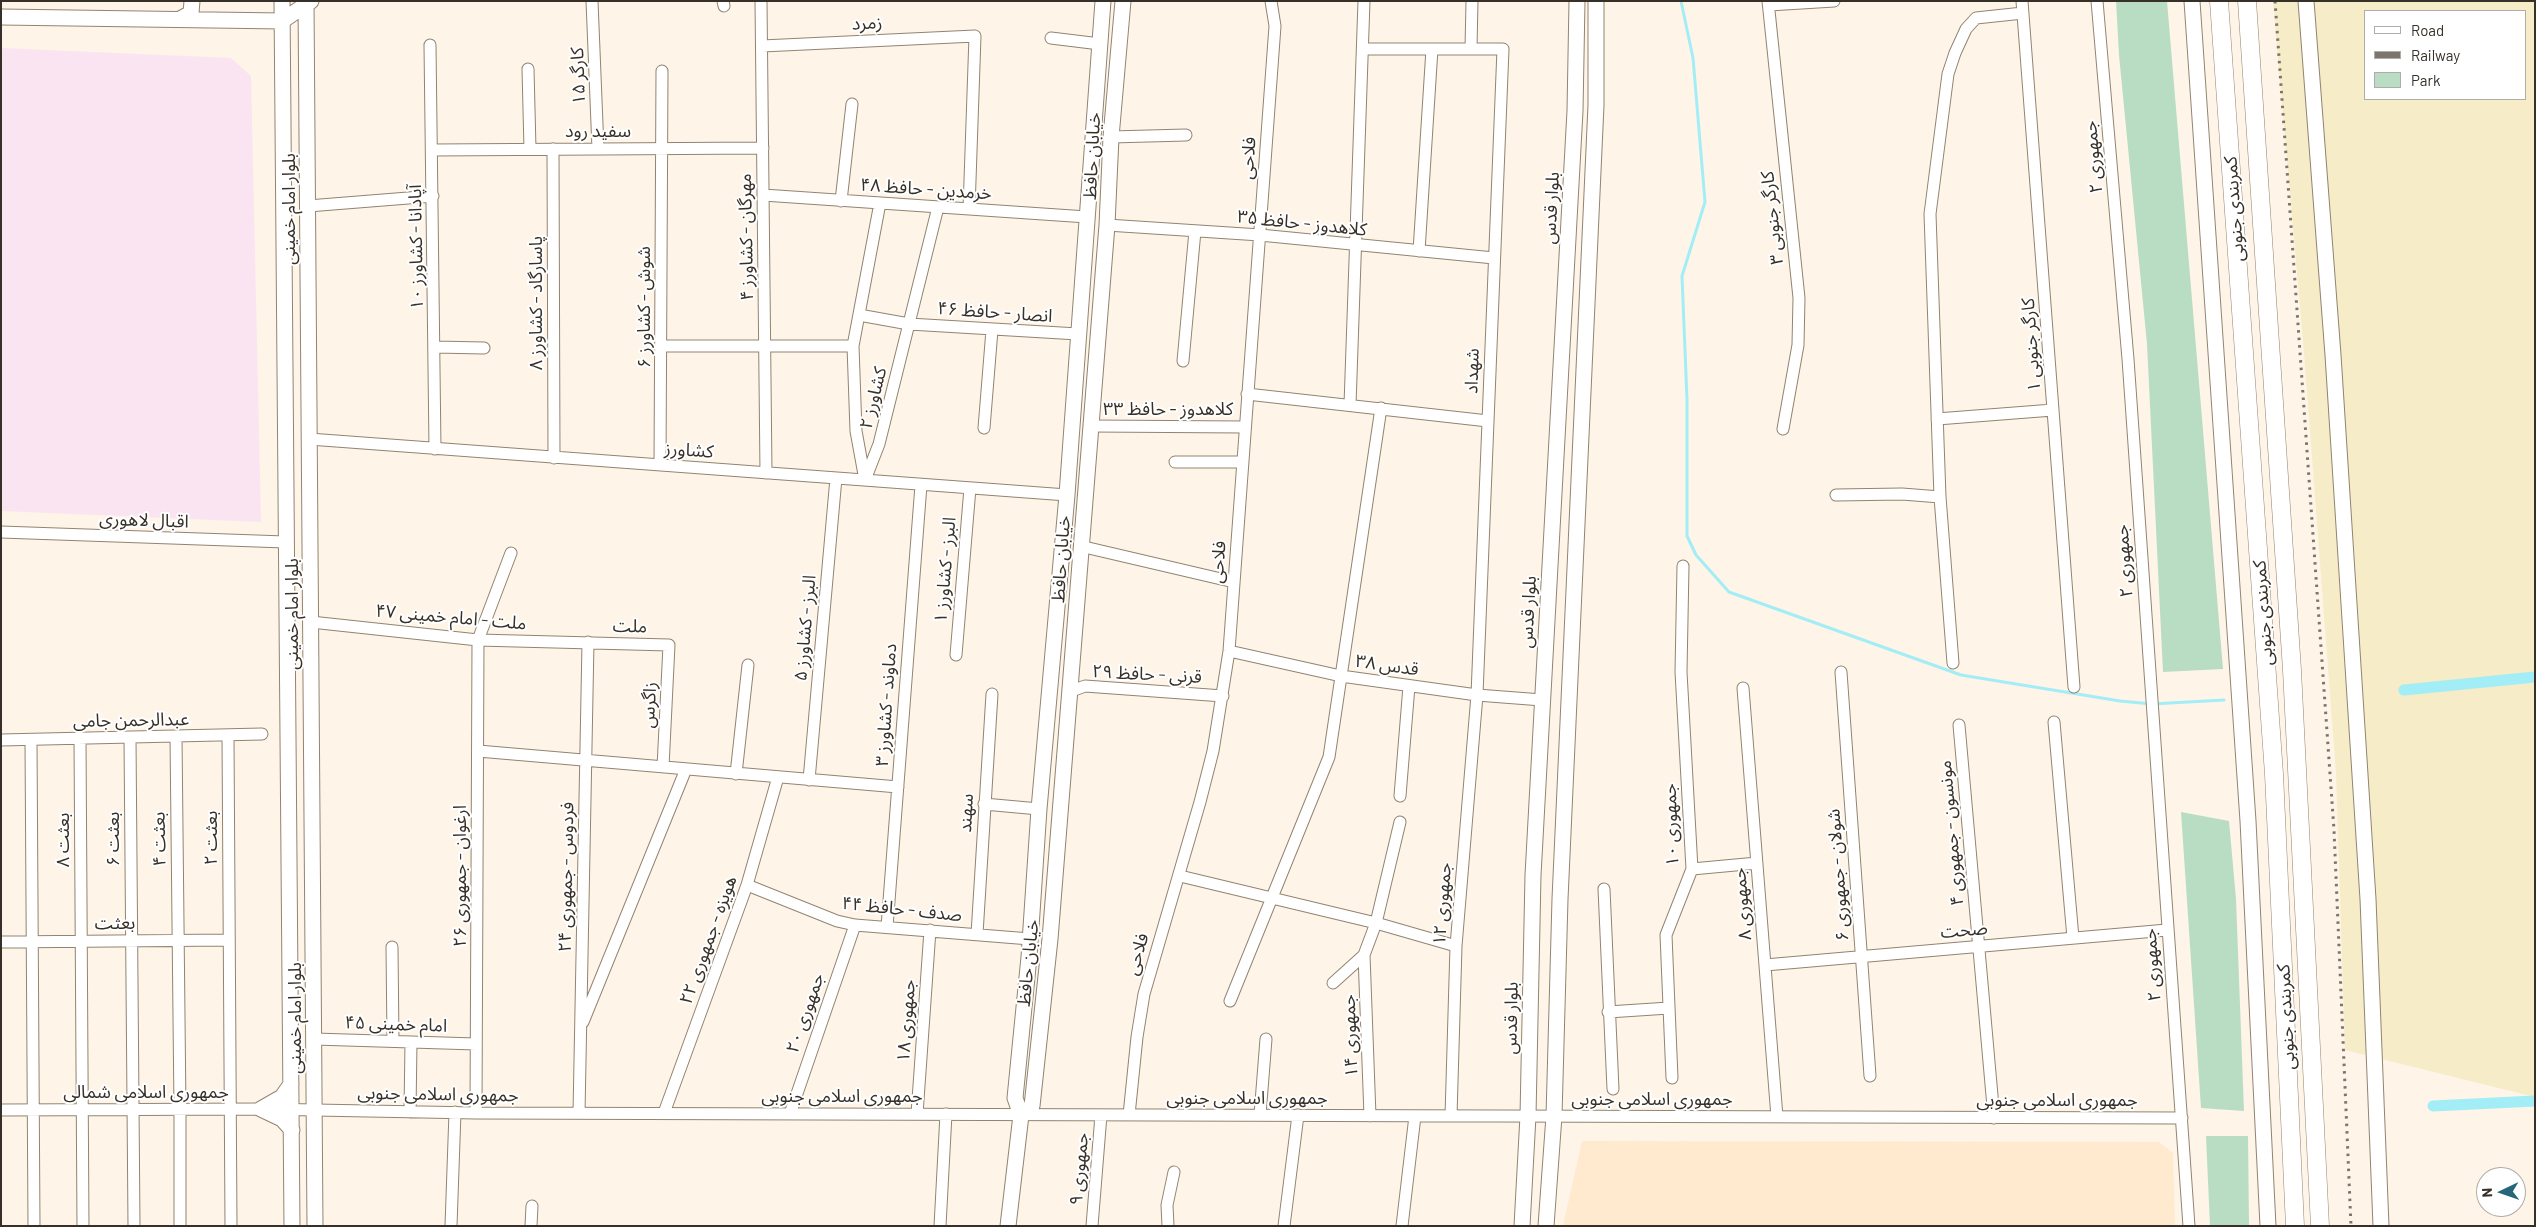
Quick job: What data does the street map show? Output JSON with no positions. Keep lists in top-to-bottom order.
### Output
{
  "streets": {
    "highway": ["کمربندی جنوبی"],
    "main road": ["خیابان حافظ", "بلوار قدس", "بلوار امام خمینی"],
    "street": [
      "زمرد",
      "کارگر ۱۵",
      "سفید رود",
      "جمهوری ۲",
      "فلاحی",
      "خرمدین - حافظ ۴۸",
      "کارگر جنوبی ۳",
      "کلاهدوز - حافظ ۳۵",
      "مهرگان - کشاورز ۴",
      "آپادانا - کشاورز ۱۰",
      "پاسارگاد - کشاورز ۸",
      "شوش - کشاورز ۶",
      "انصار - حافظ ۴۶",
      "کارگر جنوبی ۱",
      "شهداد",
      "کشاورز ۲",
      "کلاهدوز - حافظ ۳۳",
      "کشاورز",
      "اقبال لاهوری",
      "البرز - کشاورز ۱",
      "ملت - امام خمینی ۴۷",
      "ملت",
      "البرز - کشاورز ۵",
      "قدس ۳۸",
      "قرنی - حافظ ۲۹",
      "زاگرس",
      "دماوند - کشاورز ۳",
      "عبدالرحمن جامی",
      "سهند",
      "جمهوری ۱۰",
      "مونسون - جمهوری ۴",
      "بعثت ۲",
      "بعثت ۶",
      "بعثت ۴",
      "بعثت ۸",
      "شولان - جمهوری ۶",
      "ارغوان - جمهوری ۲۶",
      "فردوس - جمهوری ۲۴",
      "جمهوری ۱۲",
      "جمهوری ۸",
      "صدف - حافظ ۴۴",
      "بعثت",
      "صحت",
      "هویزه - جمهوری ۲۲",
      "جمهوری ۲۰",
      "جمهوری ۱۸",
      "امام خمینی ۴۵",
      "جمهوری ۱۴",
      "جمهوری اسلامی شمالی",
      "جمهوری اسلامی جنوبی",
      "جمهوری ۹"
    ]
  },
  "crossings": [
    ["زمرد", "خرمدین - حافظ ۴۸"],
    ["زمرد", "مهرگان - کشاورز ۴"],
    ["کارگر ۱۵", "سفید رود"],
    ["سفید رود", "مهرگان - کشاورز ۴"],
    ["سفید رود", "آپادانا - کشاورز ۱۰"],
    ["سفید رود", "پاسارگاد - کشاورز ۸"],
    ["سفید رود", "شوش - کشاورز ۶"],
    ["خیابان حافظ", "خرمدین - حافظ ۴۸"],
    ["خیابان حافظ", "کلاهدوز - حافظ ۳۵"],
    ["خیابان حافظ", "انصار - حافظ ۴۶"],
    ["خیابان حافظ", "کلاهدوز - حافظ ۳۳"],
    ["خیابان حافظ", "کشاورز"],
    ["خیابان حافظ", "قرنی - حافظ ۲۹"],
    ["خیابان حافظ", "صدف - حافظ ۴۴"],
    ["خیابان حافظ", "جمهوری اسلامی جنوبی"],
    ["جمهوری ۲", "صحت"],
    ["جمهوری ۲", "جمهوری اسلامی جنوبی"],
    ["فلاحی", "کلاهدوز - حافظ ۳۵"],
    ["فلاحی", "کلاهدوز - حافظ ۳۳"],
    ["فلاحی", "قدس ۳۸"],
    ["فلاحی", "قرنی - حافظ ۲۹"],
    ["فلاحی", "جمهوری اسلامی جنوبی"],
    ["خرمدین - حافظ ۴۸", "مهرگان - کشاورز ۴"],
    ["خرمدین - حافظ ۴۸", "کشاورز ۲"],
    ["بلوار قدس", "قدس ۳۸"],
    ["بلوار قدس", "جمهوری اسلامی جنوبی"],
    ["بلوار امام خمینی", "کشاورز"],
    ["بلوار امام خمینی", "اقبال لاهوری"],
    ["بلوار امام خمینی", "ملت - امام خمینی ۴۷"],
    ["بلوار امام خمینی", "امام خمینی ۴۵"],
    ["بلوار امام خمینی", "جمهوری اسلامی شمالی"],
    ["بلوار امام خمینی", "جمهوری اسلامی جنوبی"],
    ["کلاهدوز - حافظ ۳۵", "شهداد"],
    ["مهرگان - کشاورز ۴", "کشاورز"],
    ["آپادانا - کشاورز ۱۰", "کشاورز"],
    ["پاسارگاد - کشاورز ۸", "کشاورز"],
    ["شوش - کشاورز ۶", "کشاورز"],
    ["انصار - حافظ ۴۶", "کشاورز ۲"],
    ["شهداد", "قدس ۳۸"],
    ["شهداد", "جمهوری ۱۲"],
    ["کشاورز ۲", "کشاورز"],
    ["کشاورز", "البرز - کشاورز ۱"],
    ["کشاورز", "البرز - کشاورز ۵"],
    ["کشاورز", "دماوند - کشاورز ۳"],
    ["ملت - امام خمینی ۴۷", "ملت"],
    ["ملت - امام خمینی ۴۷", "ارغوان - جمهوری ۲۶"],
    ["ملت - امام خمینی ۴۷", "فردوس - جمهوری ۲۴"],
    ["ملت", "زاگرس"],
    ["ملت", "فردوس - جمهوری ۲۴"],
    ["قدس ۳۸", "جمهوری ۱۲"],
    ["دماوند - کشاورز ۳", "صدف - حافظ ۴۴"],
    ["عبدالرحمن جامی", "بعثت ۲"],
    ["عبدالرحمن جامی", "بعثت ۶"],
    ["عبدالرحمن جامی", "بعثت ۴"],
    ["عبدالرحمن جامی", "بعثت ۸"],
    ["سهند", "صدف - حافظ ۴۴"],
    ["مونسون - جمهوری ۴", "صحت"],
    ["مونسون - جمهوری ۴", "جمهوری اسلامی جنوبی"],
    ["بعثت ۲", "بعثت"],
    ["بعثت ۲", "جمهوری اسلامی شمالی"],
    ["بعثت ۶", "بعثت"],
    ["بعثت ۶", "جمهوری اسلامی شمالی"],
    ["بعثت ۴", "بعثت"],
    ["بعثت ۴", "جمهوری اسلامی شمالی"],
    ["بعثت ۸", "بعثت"],
    ["بعثت ۸", "جمهوری اسلامی شمالی"],
    ["شولان - جمهوری ۶", "صحت"],
    ["ارغوان - جمهوری ۲۶", "امام خمینی ۴۵"],
    ["ارغوان - جمهوری ۲۶", "جمهوری اسلامی جنوبی"],
    ["فردوس - جمهوری ۲۴", "جمهوری اسلامی جنوبی"],
    ["جمهوری ۱۲", "جمهوری اسلامی جنوبی"],
    ["جمهوری ۸", "صحت"],
    ["جمهوری ۸", "جمهوری اسلامی جنوبی"],
    ["صدف - حافظ ۴۴", "هویزه - جمهوری ۲۲"],
    ["صدف - حافظ ۴۴", "جمهوری ۲۰"],
    ["صدف - حافظ ۴۴", "جمهوری ۱۸"],
    ["هویزه - جمهوری ۲۲", "جمهوری اسلامی جنوبی"],
    ["جمهوری ۲۰", "جمهوری اسلامی جنوبی"],
    ["جمهوری ۱۸", "جمهوری اسلامی جنوبی"],
    ["جمهوری ۱۴", "جمهوری اسلامی جنوبی"],
    ["جمهوری اسلامی شمالی", "جمهوری اسلامی جنوبی"],
    ["جمهوری اسلامی جنوبی", "جمهوری ۹"]
  ],
  "legend": ["Road", "Railway", "Park"],
  "north": "left"
}
